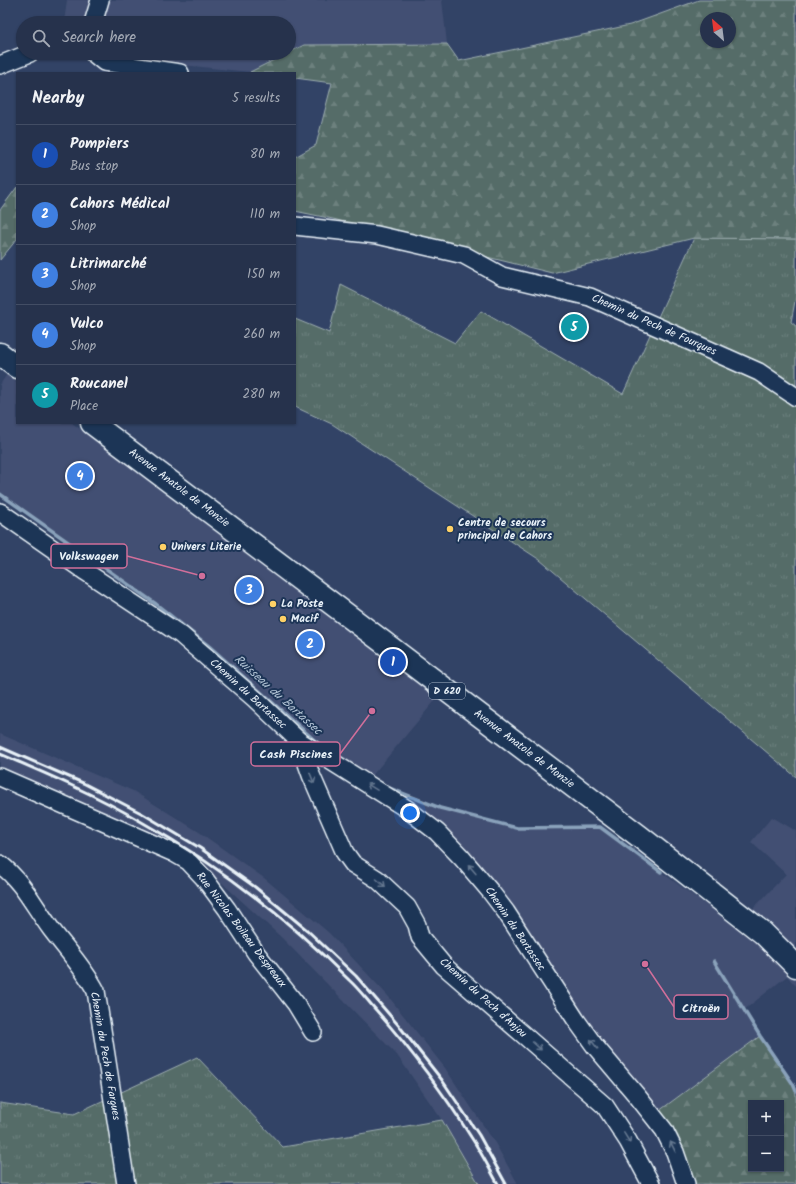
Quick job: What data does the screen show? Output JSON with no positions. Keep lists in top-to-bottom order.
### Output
{
  "streets": {
    "main road": ["Avenue Anatole de Monzie", "D 620"],
    "street": [
      "Chemin du Pech de Fourques",
      "Chemin du Bartassec",
      "Rue Nicolas Boileau Despreaux",
      "Chemin du Pech d'Anjou",
      "Chemin du Pech de Fargues"
    ]
  },
  "crossings": [
    ["Chemin du Bartassec", "Chemin du Pech d'Anjou"]
  ],
  "one_way": ["Chemin du Bartassec", "Chemin du Pech d'Anjou"],
  "water": ["Ruisseau du Bartassec"],
  "places": [
    "Centre de secours principal de Cahors",
    "Univers Literie",
    "Volkswagen",
    "La Poste",
    "Macif",
    "Cash Piscines",
    "Citroën"
  ],
  "north": "top left",
  "page": {
    "search": "Search here",
    "heading": ["Nearby", "5 results"],
    "list": [
      {
        "mark": "1",
        "name": "Pompiers",
        "note": "Bus stop",
        "value": "80 m"
      },
      {
        "mark": "2",
        "name": "Cahors Médical",
        "note": "Shop",
        "value": "110 m"
      },
      {
        "mark": "3",
        "name": "Litrimarché",
        "note": "Shop",
        "value": "150 m"
      },
      {
        "mark": "4",
        "name": "Vulco",
        "note": "Shop",
        "value": "260 m"
      },
      {
        "mark": "5",
        "name": "Roucanel",
        "note": "Place",
        "value": "280 m"
      }
    ],
    "pins": [
      "5",
      "4",
      "3",
      "2",
      "1"
    ],
    "map_buttons": ["+", "−"]
  }
}
